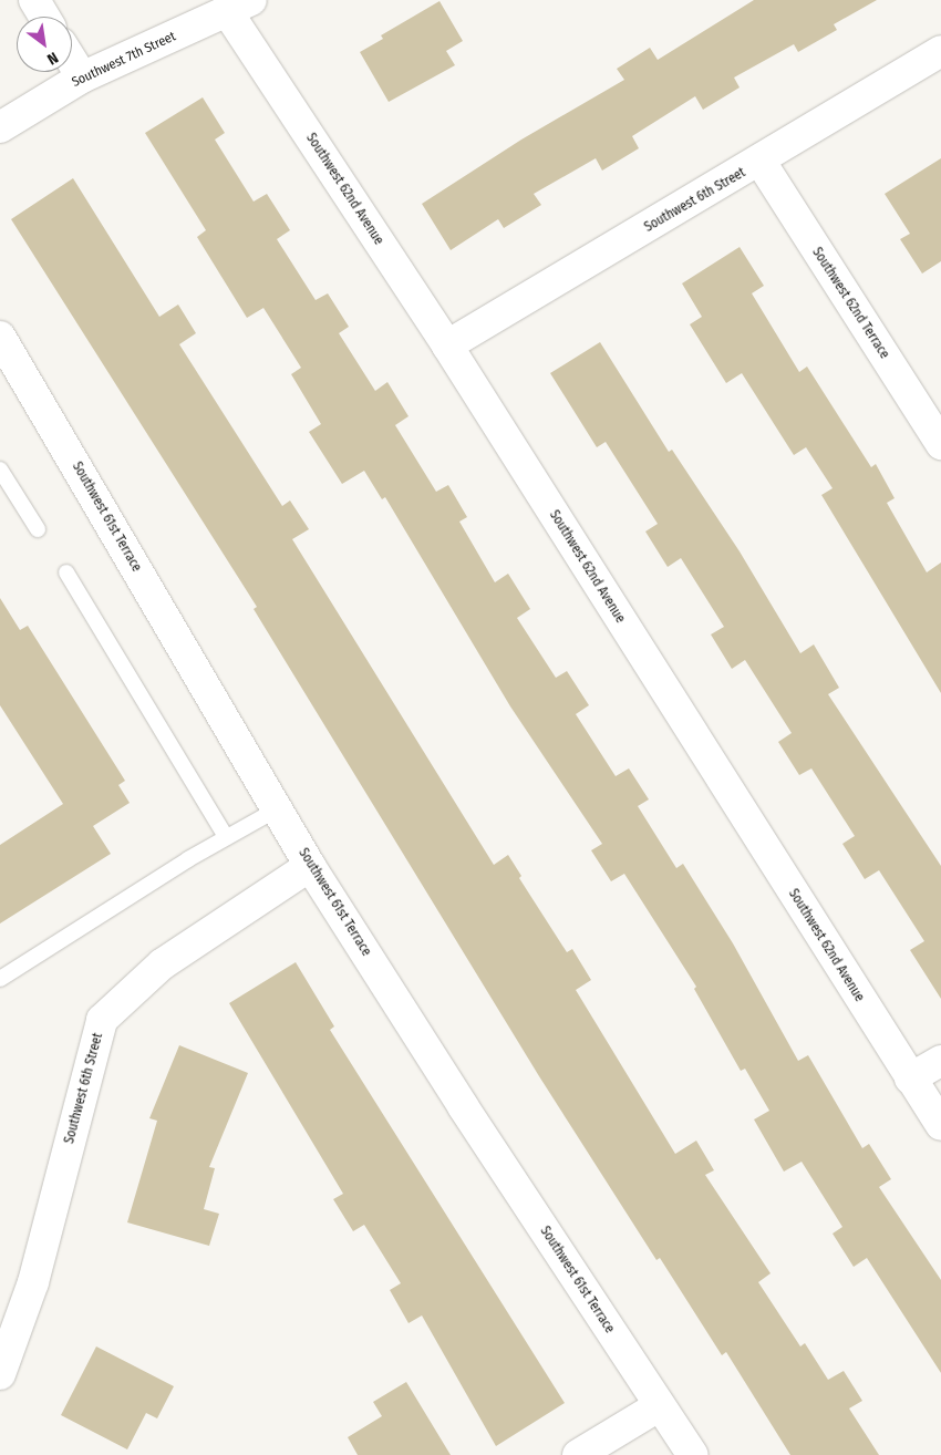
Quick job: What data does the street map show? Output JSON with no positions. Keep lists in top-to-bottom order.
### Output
{
  "streets": {
    "street": [
      "Southwest 7th Street",
      "Southwest 62nd Avenue",
      "Southwest 6th Street",
      "Southwest 62nd Terrace",
      "Southwest 61st Terrace"
    ]
  },
  "crossings": [
    ["Southwest 7th Street", "Southwest 62nd Avenue"],
    ["Southwest 62nd Avenue", "Southwest 6th Street"],
    ["Southwest 6th Street", "Southwest 62nd Terrace"],
    ["Southwest 6th Street", "Southwest 61st Terrace"]
  ],
  "north": "bottom right"
}
